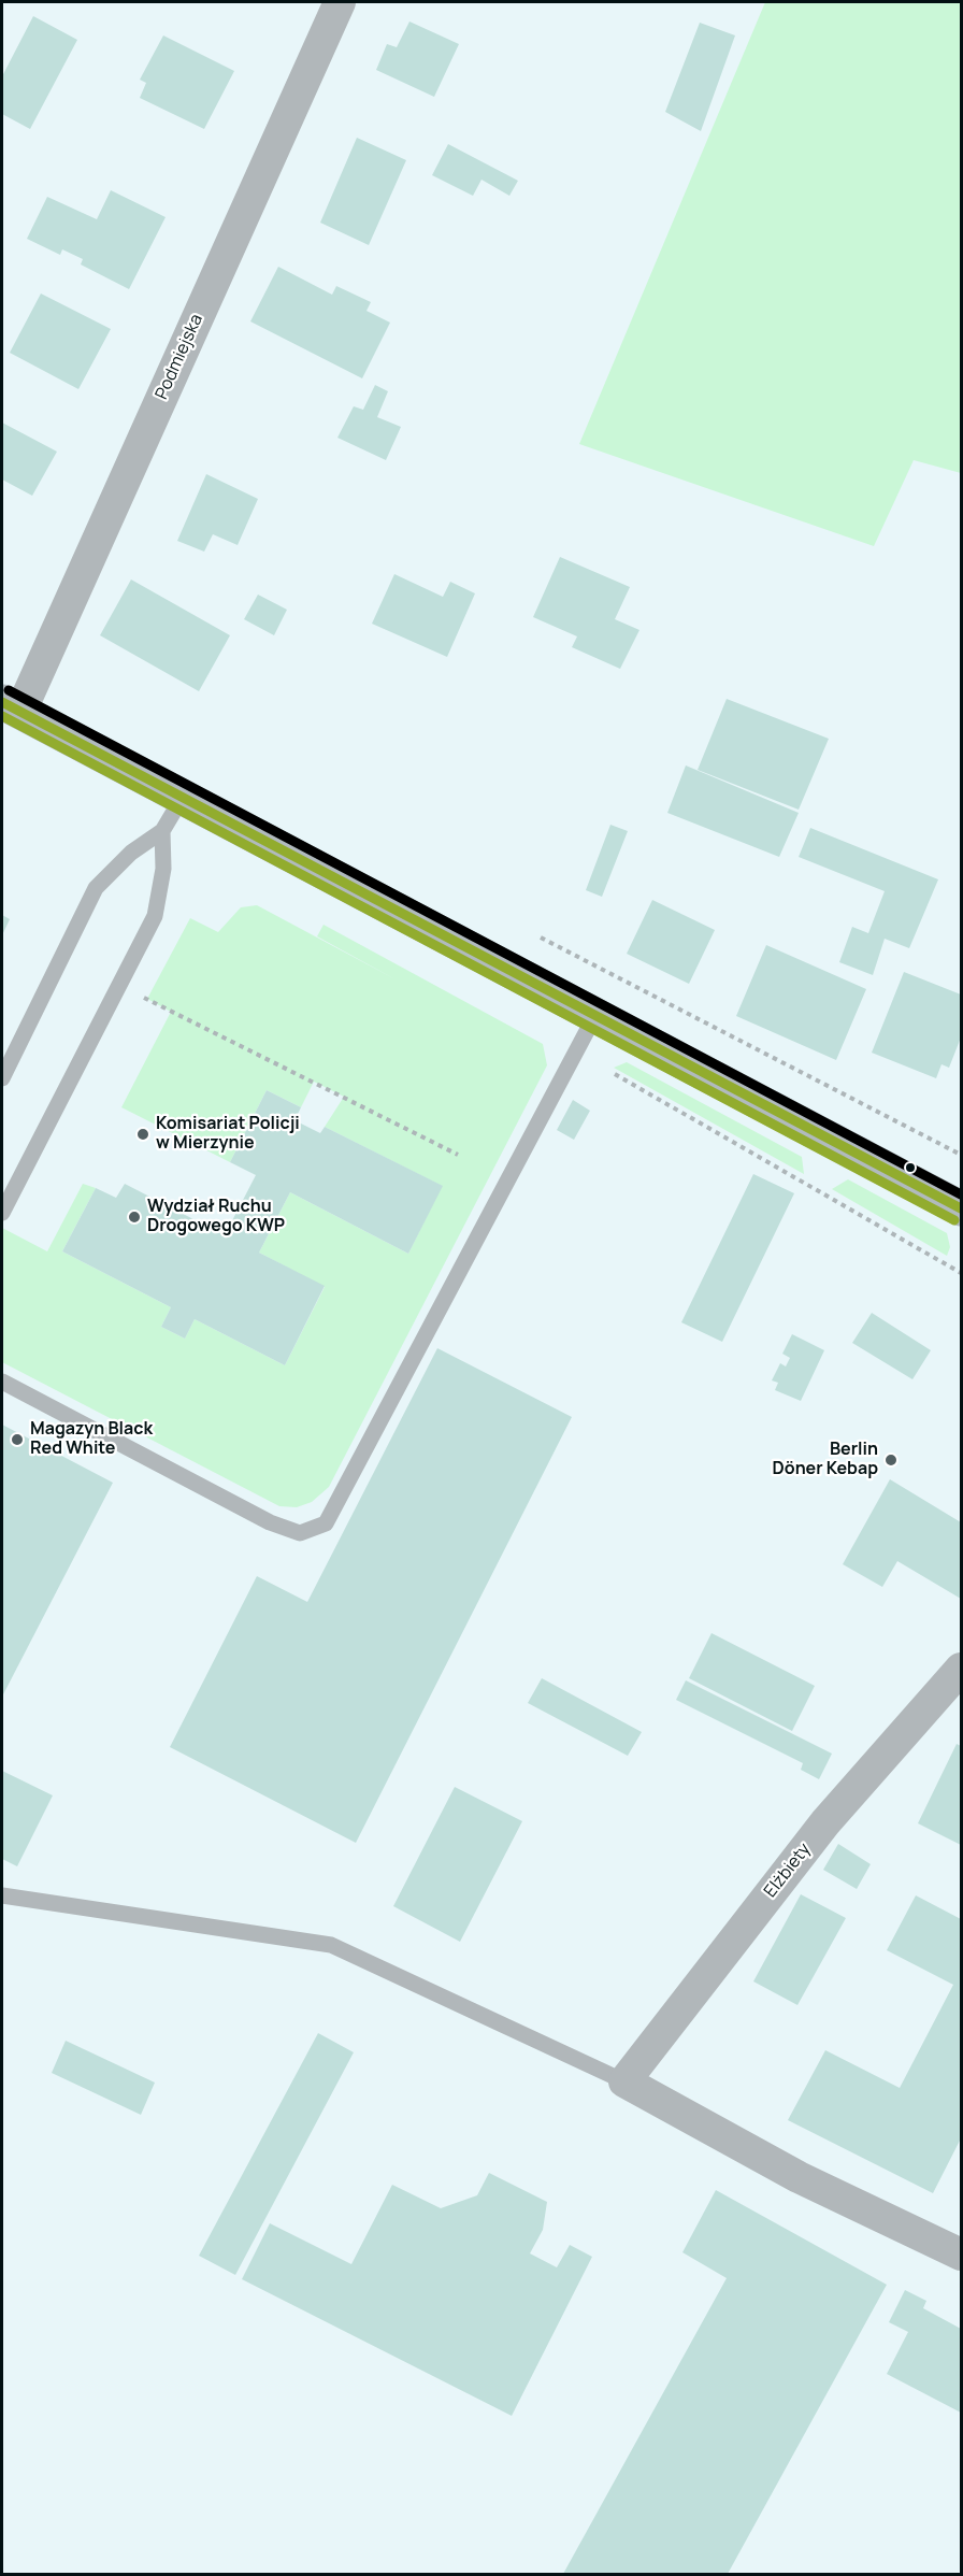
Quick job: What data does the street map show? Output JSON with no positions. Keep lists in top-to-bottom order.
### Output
{
  "streets": {
    "street": ["Podmiejska", "Elżbiety"]
  },
  "places": [
    "Komisariat Policji w Mierzynie",
    "Wydział Ruchu Drogowego KWP",
    "Magazyn Black Red White",
    "Berlin Döner Kebap"
  ]
}
